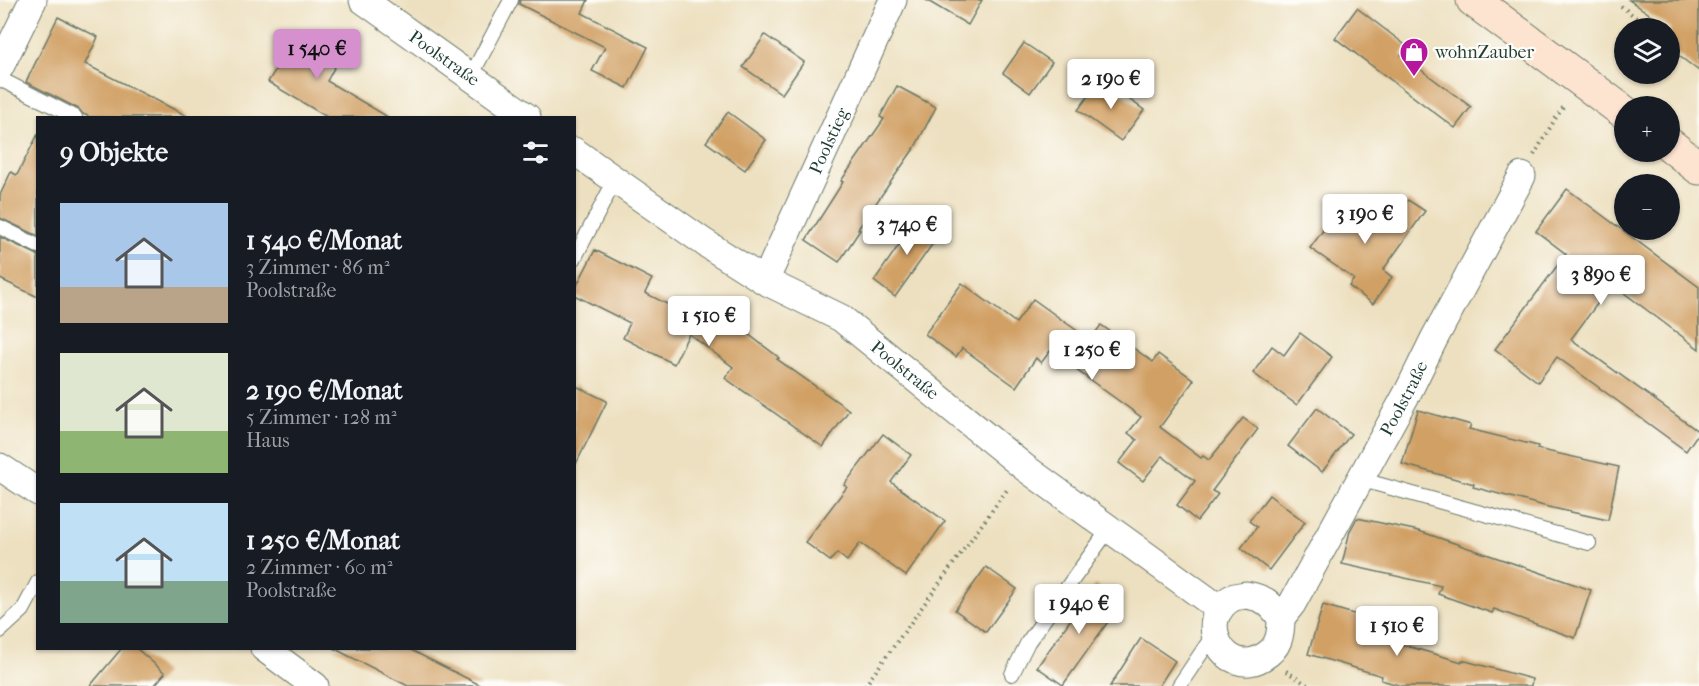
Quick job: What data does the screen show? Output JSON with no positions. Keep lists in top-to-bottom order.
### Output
{
  "streets": {
    "street": ["Poolstraße", "Poolstieg"]
  },
  "crossings": [
    ["Poolstraße", "Poolstieg"]
  ],
  "places": {
    "shop": ["wohnZauber"]
  },
  "page": {
    "map_buttons": ["+", "−"],
    "price": [
      "1 540 €",
      "2 190 €",
      "3 190 €",
      "3 740 €",
      "3 890 €",
      "1 510 €",
      "1 250 €",
      "1 940 €",
      "1 510 €"
    ],
    "heading": "9 Objekte",
    "list": [
      {
        "name": "1 540 €/Monat",
        "note": "3 Zimmer · 86 m² · Poolstraße"
      },
      {
        "name": "2 190 €/Monat",
        "note": "5 Zimmer · 128 m² · Haus"
      },
      {
        "name": "1 250 €/Monat",
        "note": "2 Zimmer · 60 m² · Poolstraße"
      }
    ]
  }
}
